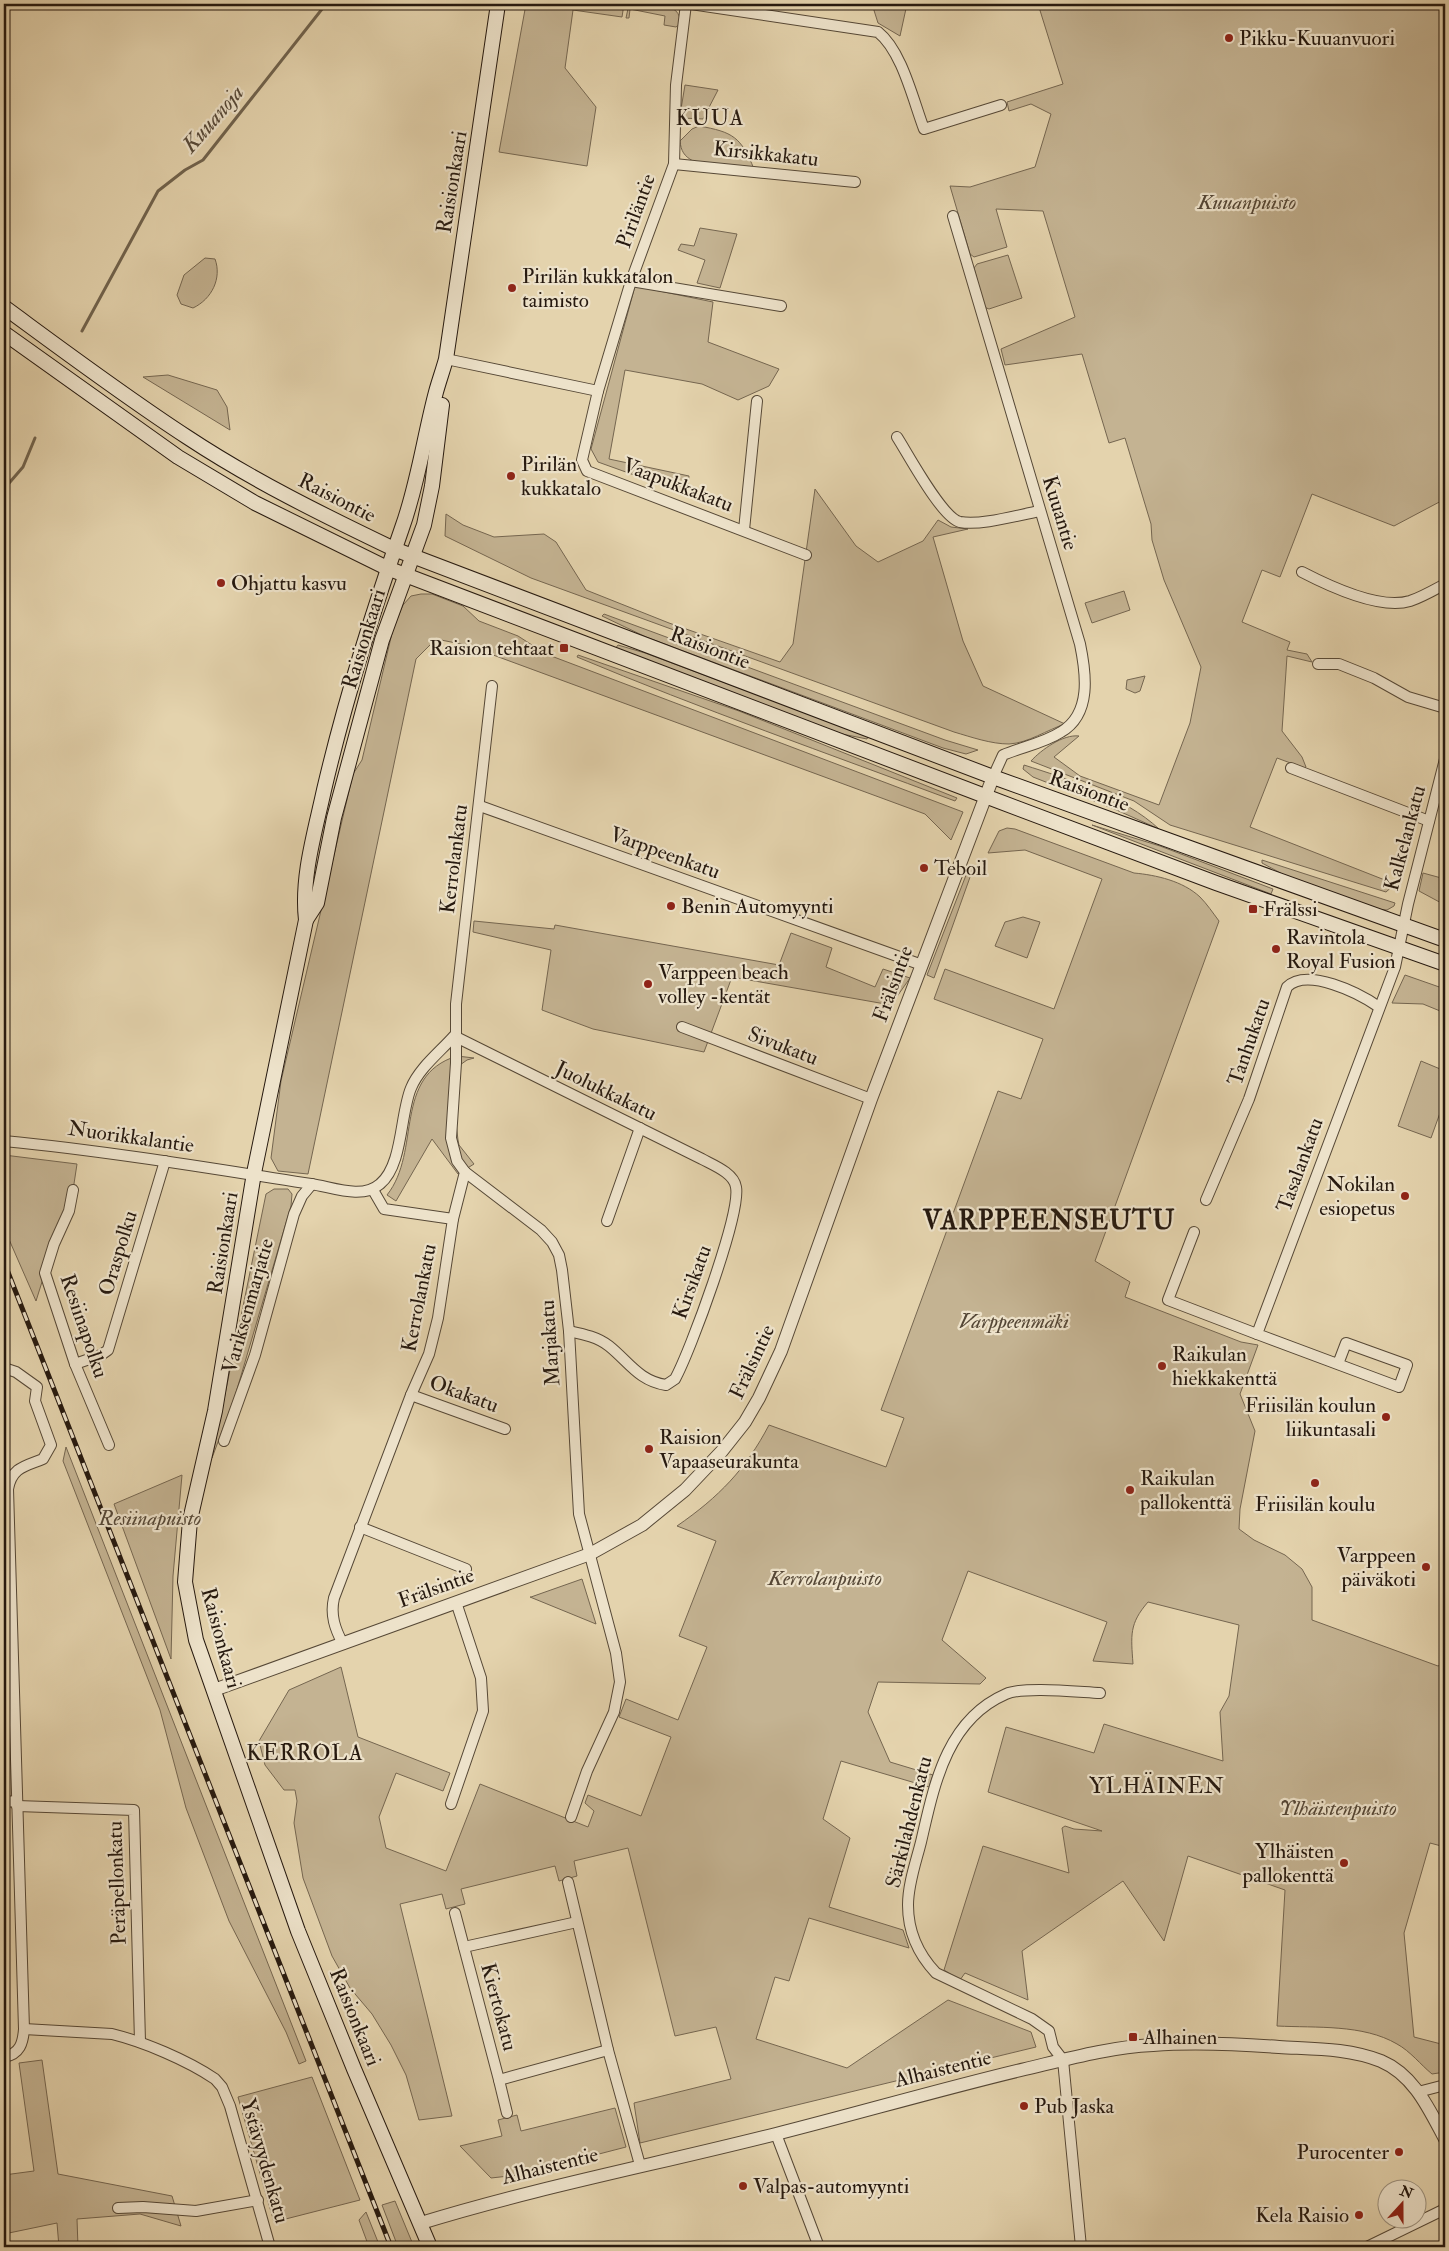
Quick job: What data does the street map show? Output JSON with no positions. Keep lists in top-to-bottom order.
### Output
{
  "streets": {
    "main road": ["Raisionkaari", "Raisiontie"],
    "street": [
      "Kirsikkakatu",
      "Piriläntie",
      "Vaapukkakatu",
      "Kuuantie",
      "Kalkelankatu",
      "Varppeenkatu",
      "Kerrolankatu",
      "Frälsintie",
      "Tanhukatu",
      "Sivukatu",
      "Juolukkakatu",
      "Nuorikkalantie",
      "Tasalankatu",
      "Oraspolku",
      "Kirsikatu",
      "Variksenmarjatie",
      "Resiinapolku",
      "Marjakatu",
      "Okakatu",
      "Särkilahdenkatu",
      "Peräpellonkatu",
      "Kiertokatu",
      "Alhaistentie",
      "Ystävyydenkatu"
    ]
  },
  "crossings": [
    ["Kirsikkakatu", "Piriläntie"],
    ["Raisionkaari", "Raisiontie"],
    ["Raisionkaari", "Frälsintie"],
    ["Raisionkaari", "Nuorikkalantie"],
    ["Raisionkaari", "Alhaistentie"],
    ["Piriläntie", "Vaapukkakatu"],
    ["Raisiontie", "Kuuantie"],
    ["Raisiontie", "Kalkelankatu"],
    ["Raisiontie", "Frälsintie"],
    ["Raisiontie", "Tasalankatu"],
    ["Kuuantie", "Frälsintie"],
    ["Kalkelankatu", "Tasalankatu"],
    ["Varppeenkatu", "Kerrolankatu"],
    ["Varppeenkatu", "Frälsintie"],
    ["Kerrolankatu", "Frälsintie"],
    ["Kerrolankatu", "Juolukkakatu"],
    ["Kerrolankatu", "Marjakatu"],
    ["Kerrolankatu", "Okakatu"],
    ["Frälsintie", "Sivukatu"],
    ["Frälsintie", "Marjakatu"],
    ["Tanhukatu", "Tasalankatu"],
    ["Juolukkakatu", "Kirsikatu"],
    ["Nuorikkalantie", "Oraspolku"],
    ["Oraspolku", "Resiinapolku"],
    ["Kirsikatu", "Marjakatu"],
    ["Särkilahdenkatu", "Alhaistentie"],
    ["Peräpellonkatu", "Ystävyydenkatu"]
  ],
  "districts": [
    "KUUA",
    "VARPPEENSEUTU",
    "KERROLA",
    "YLHÄINEN"
  ],
  "water": ["Kuuanoja"],
  "parks": [
    "Kuuanpuisto",
    "Varppeenmäki",
    "Resiinapuisto",
    "Kerrolanpuisto",
    "Ylhäistenpuisto"
  ],
  "places": {
    "other": [
      "Pikku-Kuuanvuori",
      "Pirilän kukkatalon taimisto",
      "Pirilän kukkatalo",
      "Ohjattu kasvu",
      "Teboil",
      "Benin Automyynti",
      "Ravintola Royal Fusion",
      "Varppeen beach volley -kentät",
      "Nokilan esiopetus",
      "Raikulan hiekkakenttä",
      "Friisilän koulun liikuntasali",
      "Raision Vapaaseurakunta",
      "Friisilän koulu",
      "Raikulan pallokenttä",
      "Varppeen päiväkoti",
      "Ylhäisten pallokenttä",
      "Pub Jaska",
      "Purocenter",
      "Valpas-automyynti",
      "Kela Raisio"
    ],
    "transit": ["Raision tehtaat", "Frälssi", "Alhainen"]
  },
  "north": "top"
}
